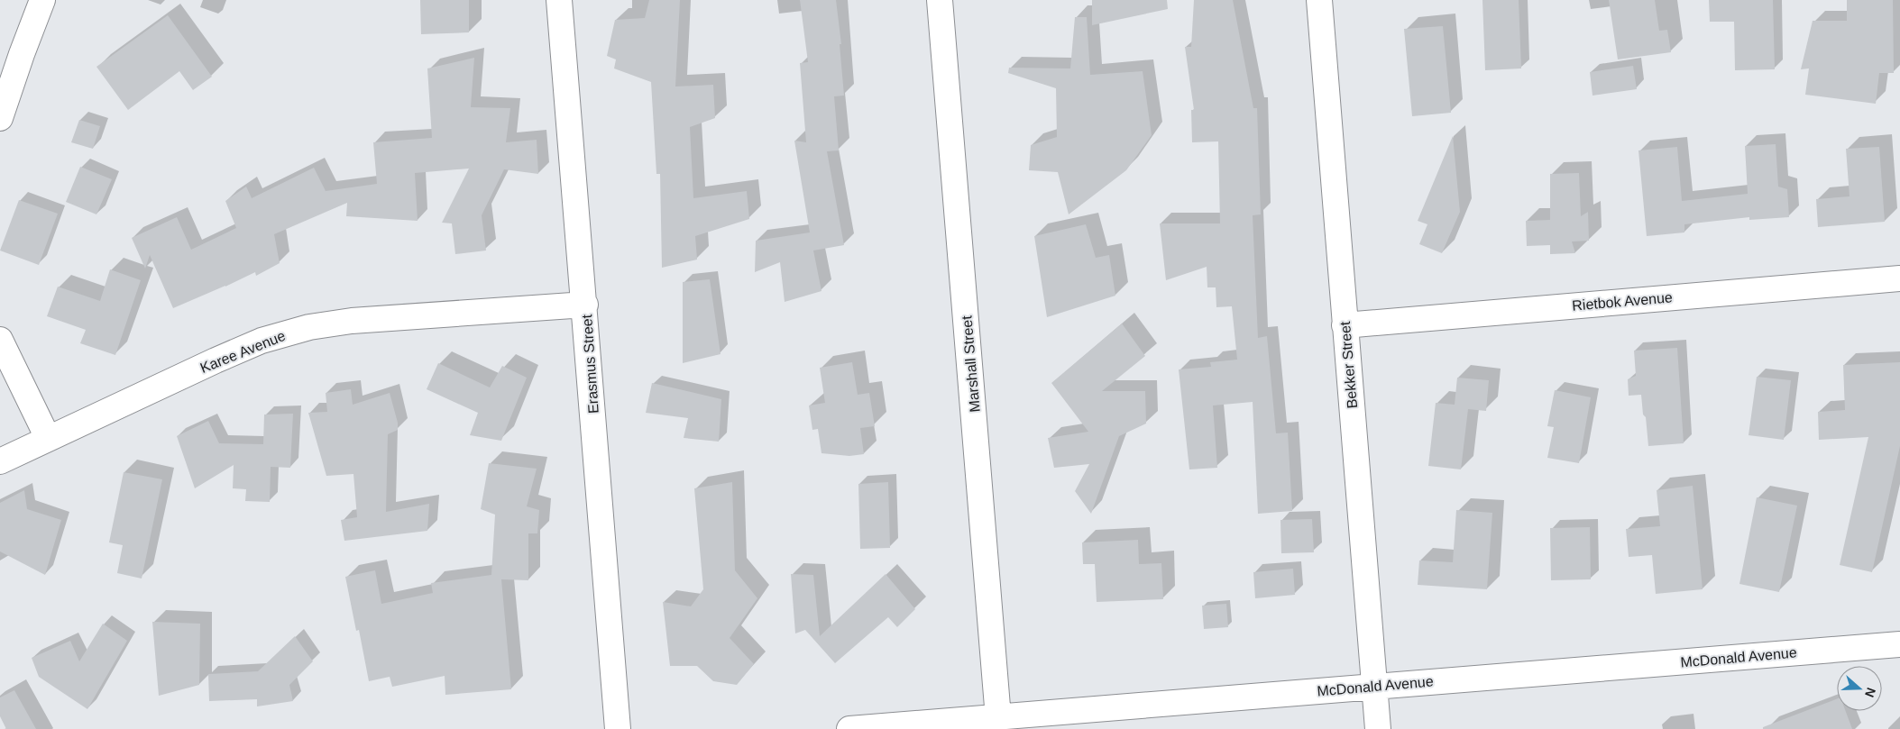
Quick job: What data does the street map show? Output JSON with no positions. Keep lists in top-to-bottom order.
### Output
{
  "streets": {
    "street": [
      "Rietbok Avenue",
      "Karee Avenue",
      "Erasmus Street",
      "Marshall Street",
      "Bekker Street",
      "McDonald Avenue"
    ]
  },
  "crossings": [
    ["Rietbok Avenue", "Bekker Street"],
    ["Karee Avenue", "Erasmus Street"],
    ["Marshall Street", "McDonald Avenue"],
    ["Bekker Street", "McDonald Avenue"]
  ],
  "north": "right"
}
